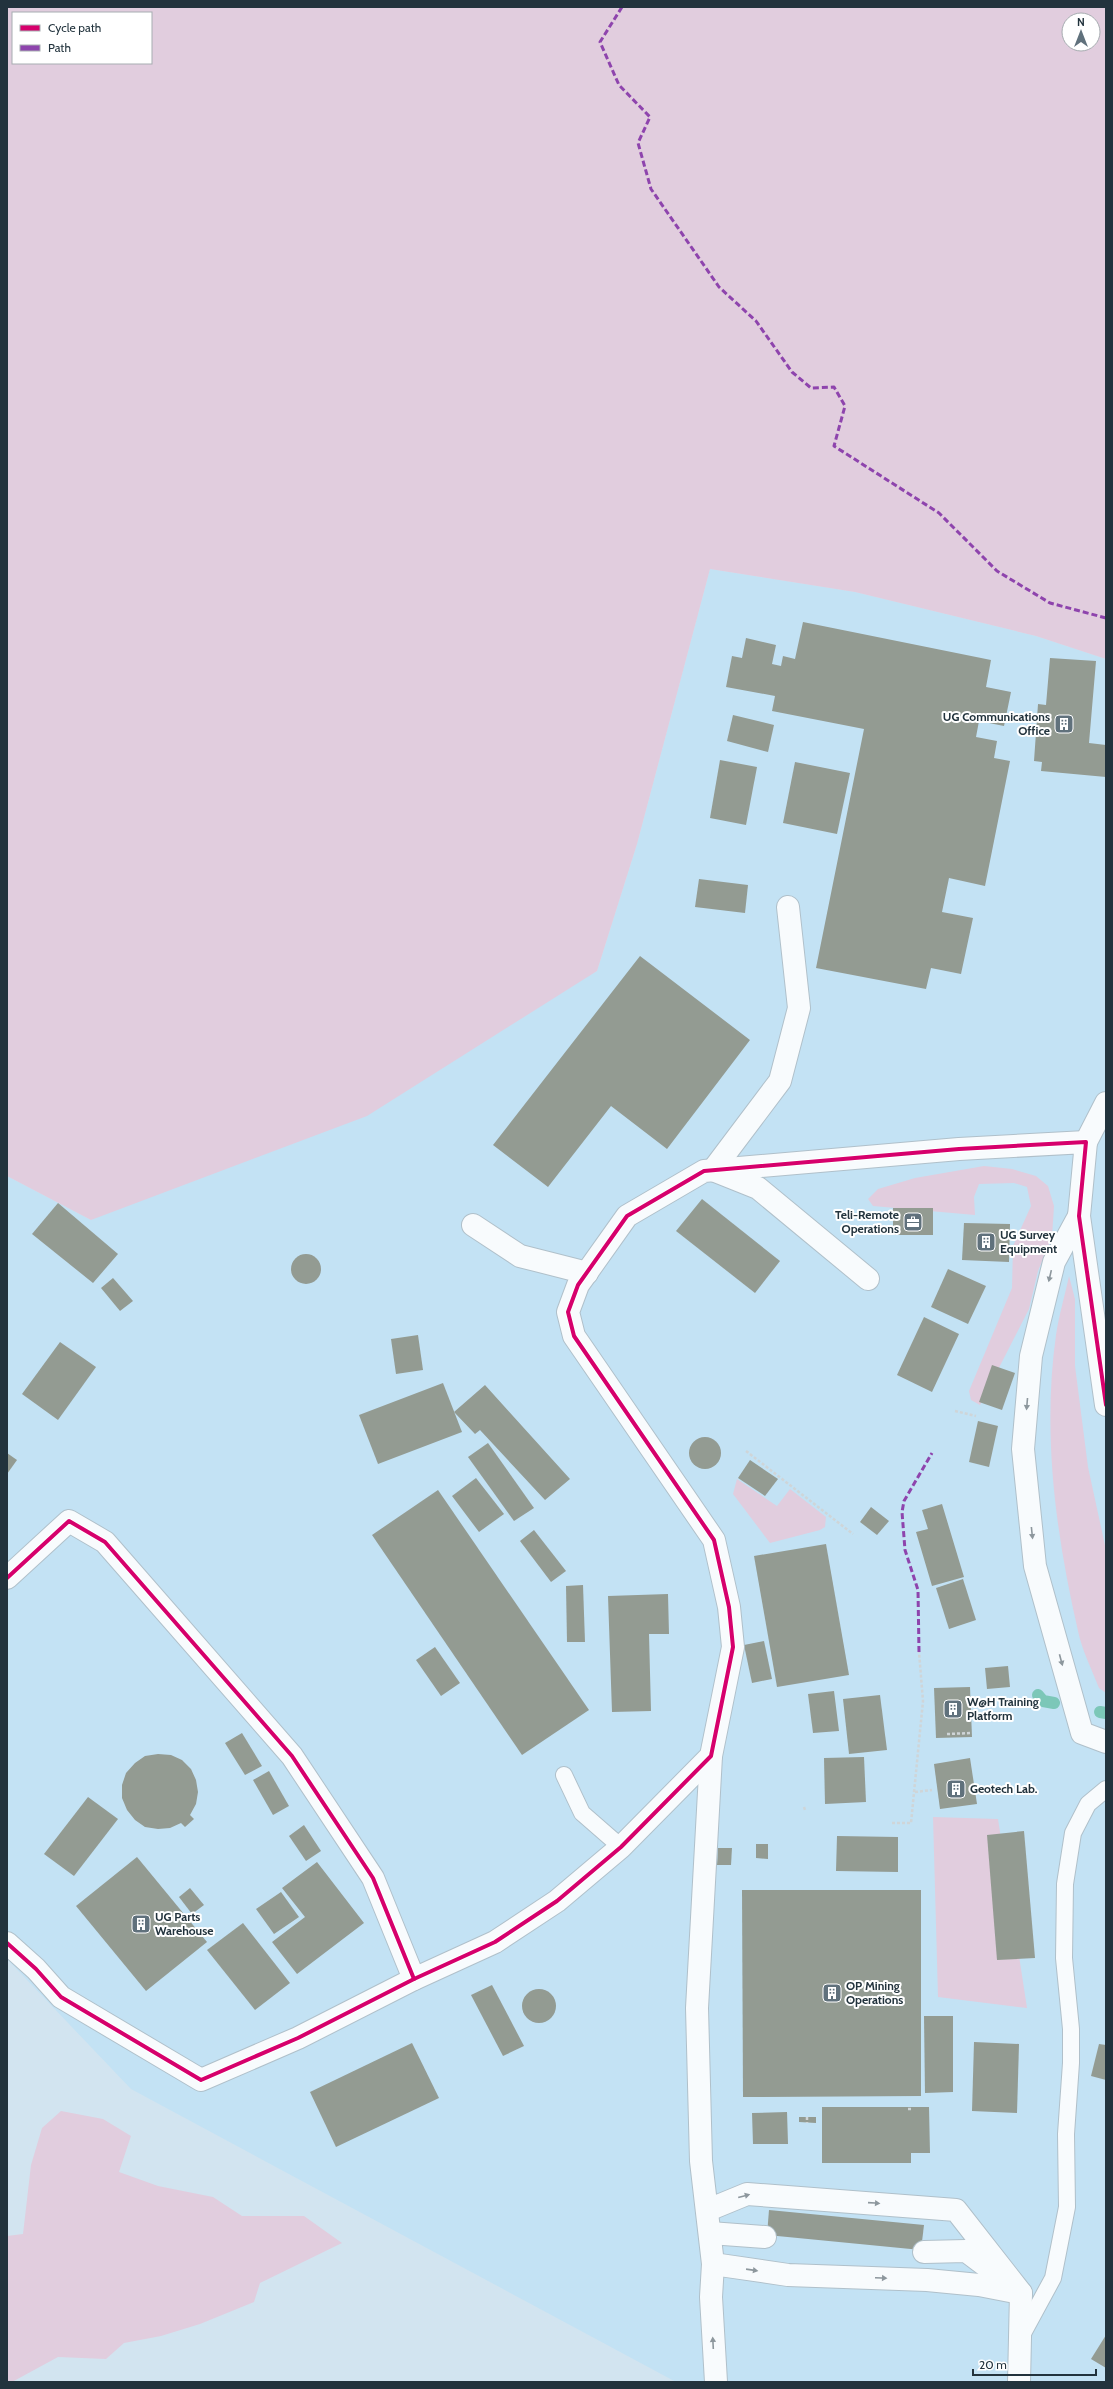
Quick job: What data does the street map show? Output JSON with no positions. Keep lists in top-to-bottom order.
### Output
{
  "places": {
    "building": [
      "UG Communications Office",
      "UG Survey Equipment",
      "W@H Training Platform",
      "Geotech Lab.",
      "UG Parts Warehouse",
      "OP Mining Operations"
    ],
    "office": ["Teli-Remote Operations"]
  },
  "legend": ["Cycle path", "Path"],
  "scale_bar": "20 m",
  "north": "top"
}
